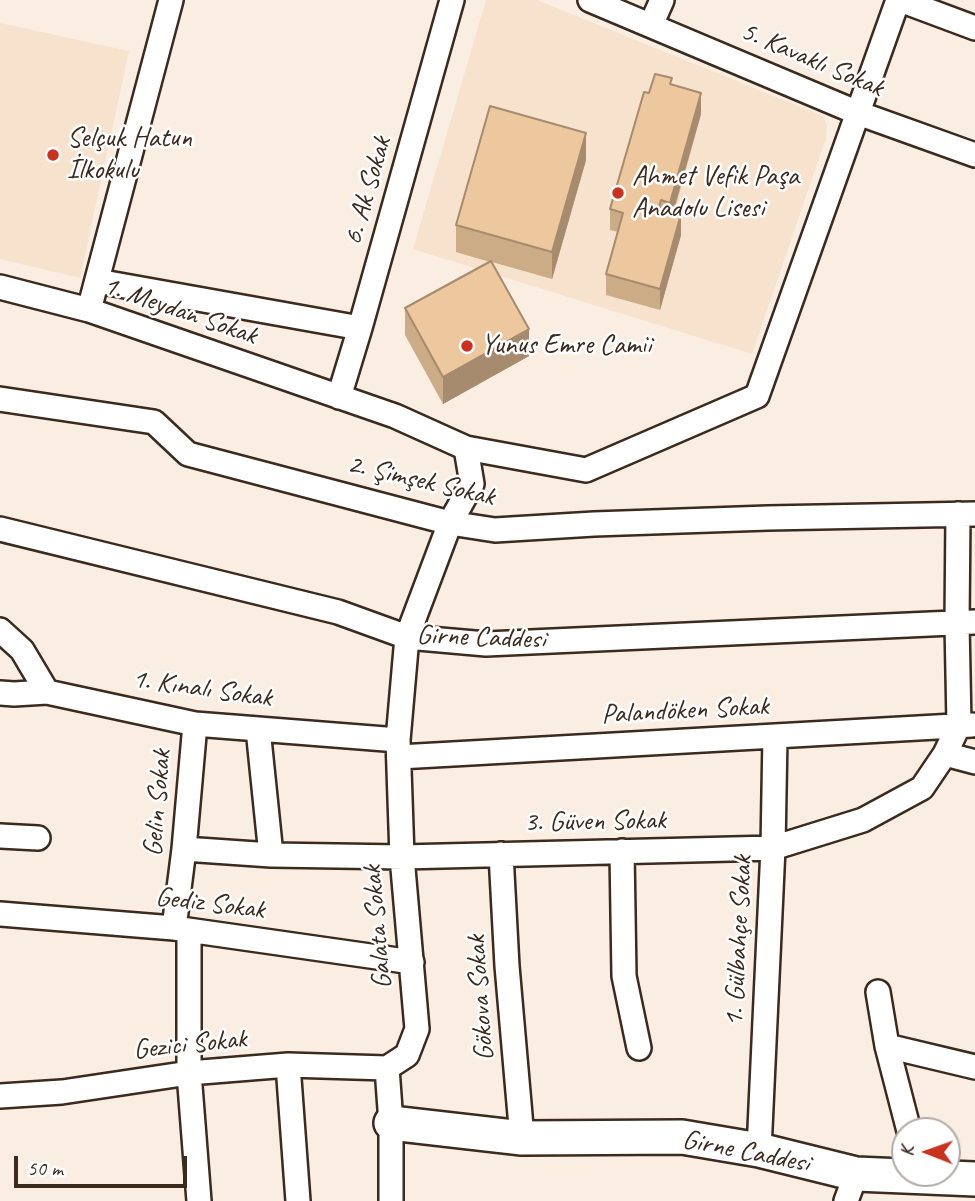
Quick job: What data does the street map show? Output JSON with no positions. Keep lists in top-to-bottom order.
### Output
{
  "streets": {
    "main road": ["Girne Caddesi"],
    "street": [
      "5. Kavaklı Sokak",
      "6. Ak Sokak",
      "1. Meydan Sokak",
      "2. Şimşek Sokak",
      "1. Kınalı Sokak",
      "Palandöken Sokak",
      "Gelin Sokak",
      "3. Güven Sokak",
      "Gediz Sokak",
      "Galata Sokak",
      "1. Gülbahçe Sokak",
      "Gökova Sokak",
      "Gezici Sokak"
    ]
  },
  "crossings": [
    ["5. Kavaklı Sokak", "1. Meydan Sokak"],
    ["6. Ak Sokak", "1. Meydan Sokak"],
    ["1. Meydan Sokak", "Galata Sokak"],
    ["2. Şimşek Sokak", "Galata Sokak"],
    ["Girne Caddesi", "Galata Sokak"],
    ["Girne Caddesi", "1. Gülbahçe Sokak"],
    ["Girne Caddesi", "Gökova Sokak"],
    ["1. Kınalı Sokak", "Palandöken Sokak"],
    ["1. Kınalı Sokak", "Gelin Sokak"],
    ["1. Kınalı Sokak", "Galata Sokak"],
    ["Palandöken Sokak", "3. Güven Sokak"],
    ["Palandöken Sokak", "Galata Sokak"],
    ["Palandöken Sokak", "1. Gülbahçe Sokak"],
    ["Gelin Sokak", "3. Güven Sokak"],
    ["Gelin Sokak", "Gediz Sokak"],
    ["Gelin Sokak", "Gezici Sokak"],
    ["3. Güven Sokak", "Galata Sokak"],
    ["3. Güven Sokak", "1. Gülbahçe Sokak"],
    ["3. Güven Sokak", "Gökova Sokak"],
    ["Gediz Sokak", "Galata Sokak"],
    ["Galata Sokak", "Gezici Sokak"]
  ],
  "places": ["Selçuk Hatun İlkokulu", "Ahmet Vefik Paşa Anadolu Lisesi", "Yunus Emre Camii"],
  "scale_bar": "50 m",
  "north": "left"
}
